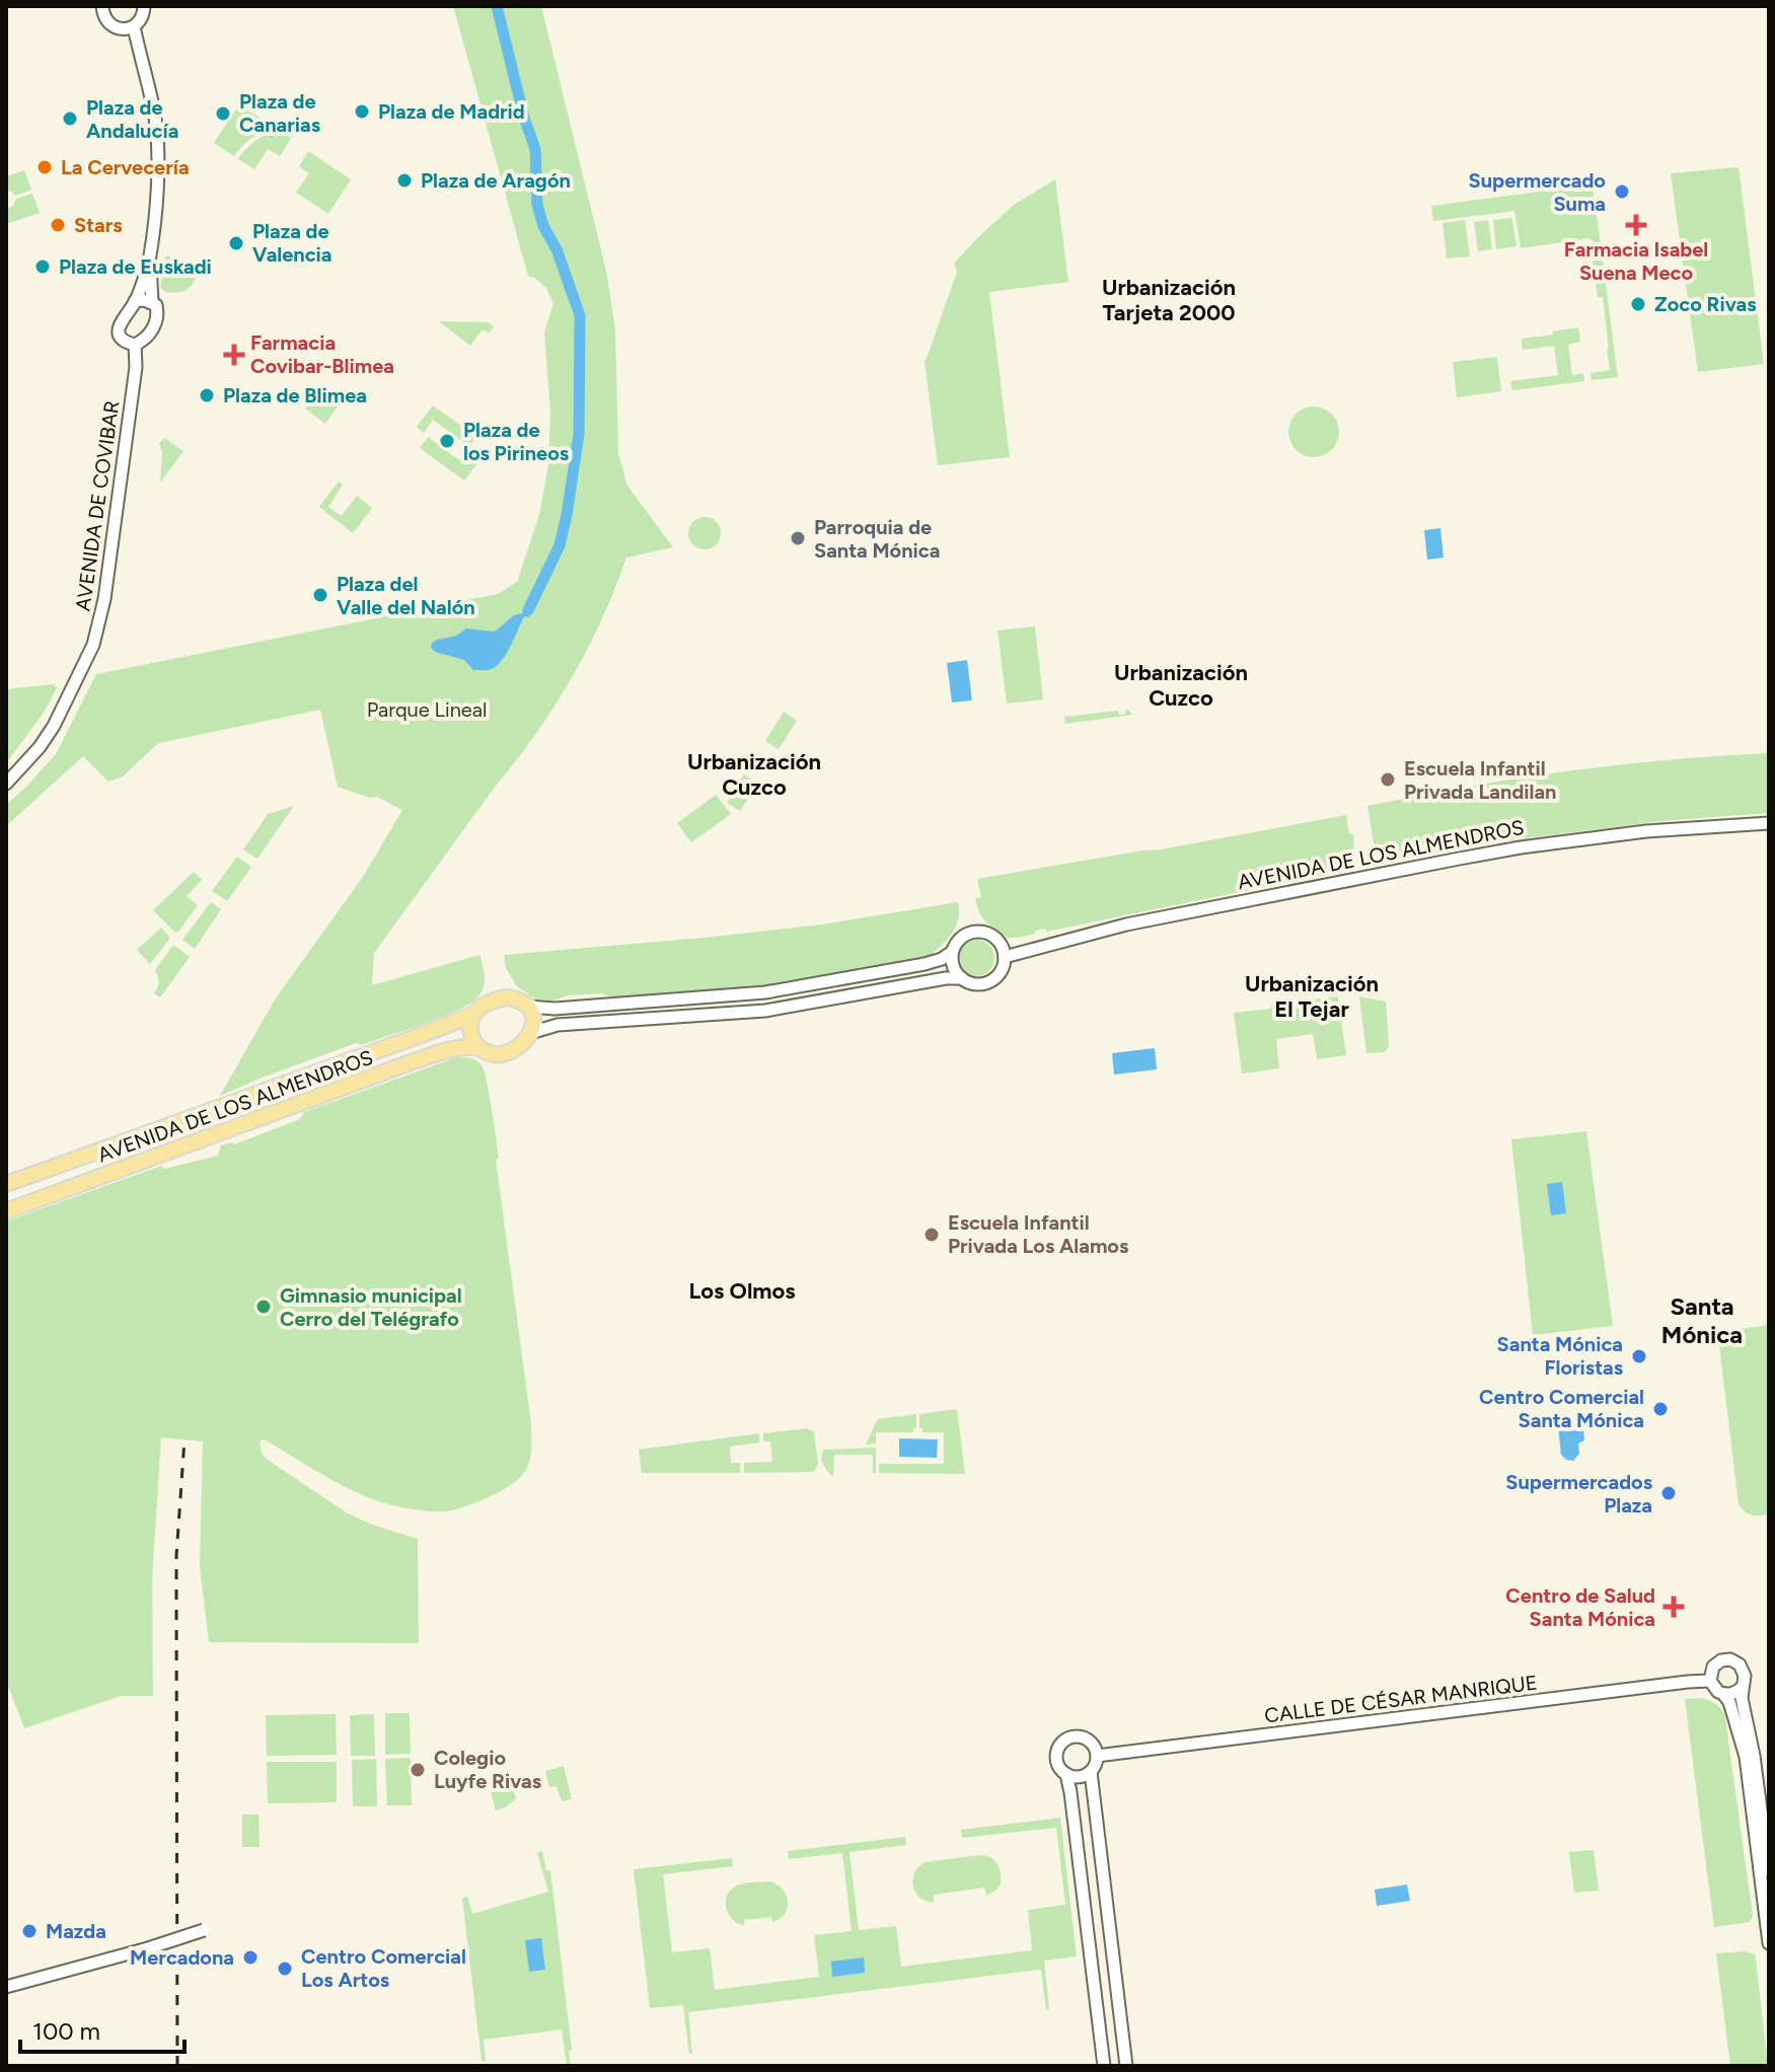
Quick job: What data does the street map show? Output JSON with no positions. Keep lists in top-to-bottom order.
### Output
{
  "streets": {
    "main road": ["AVENIDA DE LOS ALMENDROS"],
    "street": ["AVENIDA DE COVIBAR", "CALLE DE CÉSAR MANRIQUE"]
  },
  "districts": [
    "Urbanización Tarjeta 2000",
    "Urbanización Cuzco",
    "Urbanización Cuzco",
    "Urbanización El Tejar",
    "Los Olmos",
    "Santa Mónica"
  ],
  "parks": ["Parque Lineal"],
  "places": {
    "other": [
      "Plaza de Madrid",
      "Plaza de Canarias",
      "Plaza de Andalucía",
      "La Cervecería",
      "Plaza de Aragón",
      "Supermercado Suma",
      "Stars",
      "Plaza de Valencia",
      "Plaza de Euskadi",
      "Zoco Rivas",
      "Plaza de Blimea",
      "Plaza de los Pirineos",
      "Parroquia de Santa Mónica",
      "Plaza del Valle del Nalón",
      "Escuela Infantil Privada Landilan",
      "Escuela Infantil Privada Los Alamos",
      "Gimnasio municipal Cerro del Telégrafo",
      "Santa Mónica Floristas",
      "Centro Comercial Santa Mónica",
      "Supermercados Plaza",
      "Colegio Luyfe Rivas",
      "Mazda",
      "Mercadona",
      "Centro Comercial Los Artos"
    ],
    "health": ["Farmacia Isabel Suena Meco", "Farmacia Covibar-Blimea", "Centro de Salud Santa Mónica"]
  },
  "scale_bar": "100 m"
}
